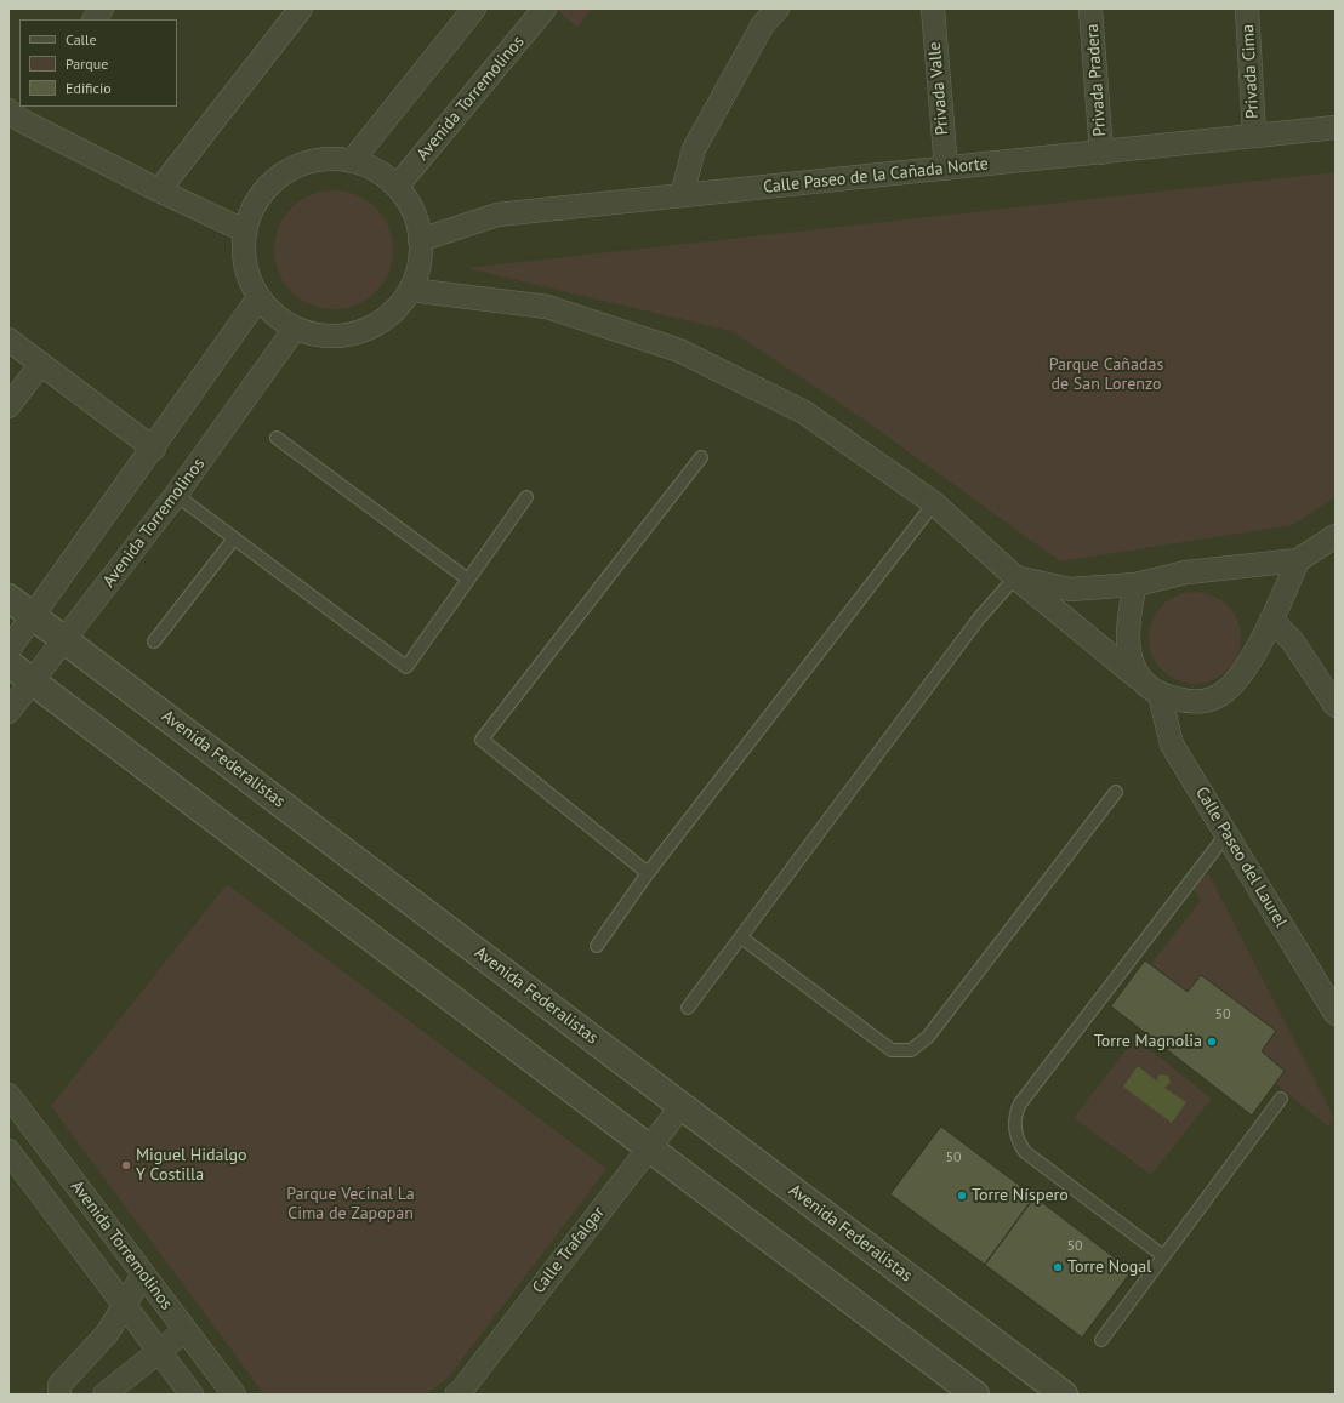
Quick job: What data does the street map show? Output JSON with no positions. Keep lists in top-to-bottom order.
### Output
{
  "streets": {
    "street": [
      "Privada Cima",
      "Privada Pradera",
      "Privada Valle",
      "Avenida Torremolinos",
      "Calle Paseo de la Cañada Norte",
      "Avenida Federalistas",
      "Calle Paseo del Laurel",
      "Calle Trafalgar"
    ]
  },
  "crossings": [
    ["Privada Cima", "Calle Paseo de la Cañada Norte"],
    ["Privada Pradera", "Calle Paseo de la Cañada Norte"],
    ["Privada Valle", "Calle Paseo de la Cañada Norte"],
    ["Avenida Torremolinos", "Avenida Federalistas"],
    ["Avenida Federalistas", "Calle Trafalgar"]
  ],
  "parks": ["Parque Cañadas de San Lorenzo", "Parque Vecinal La Cima de Zapopan"],
  "places": [
    "Torre Magnolia",
    "Miguel Hidalgo Y Costilla",
    "Torre Níspero",
    "Torre Nogal"
  ],
  "house_numbers": ["50", "50", "50"],
  "legend": ["Calle", "Parque", "Edificio"]
}
